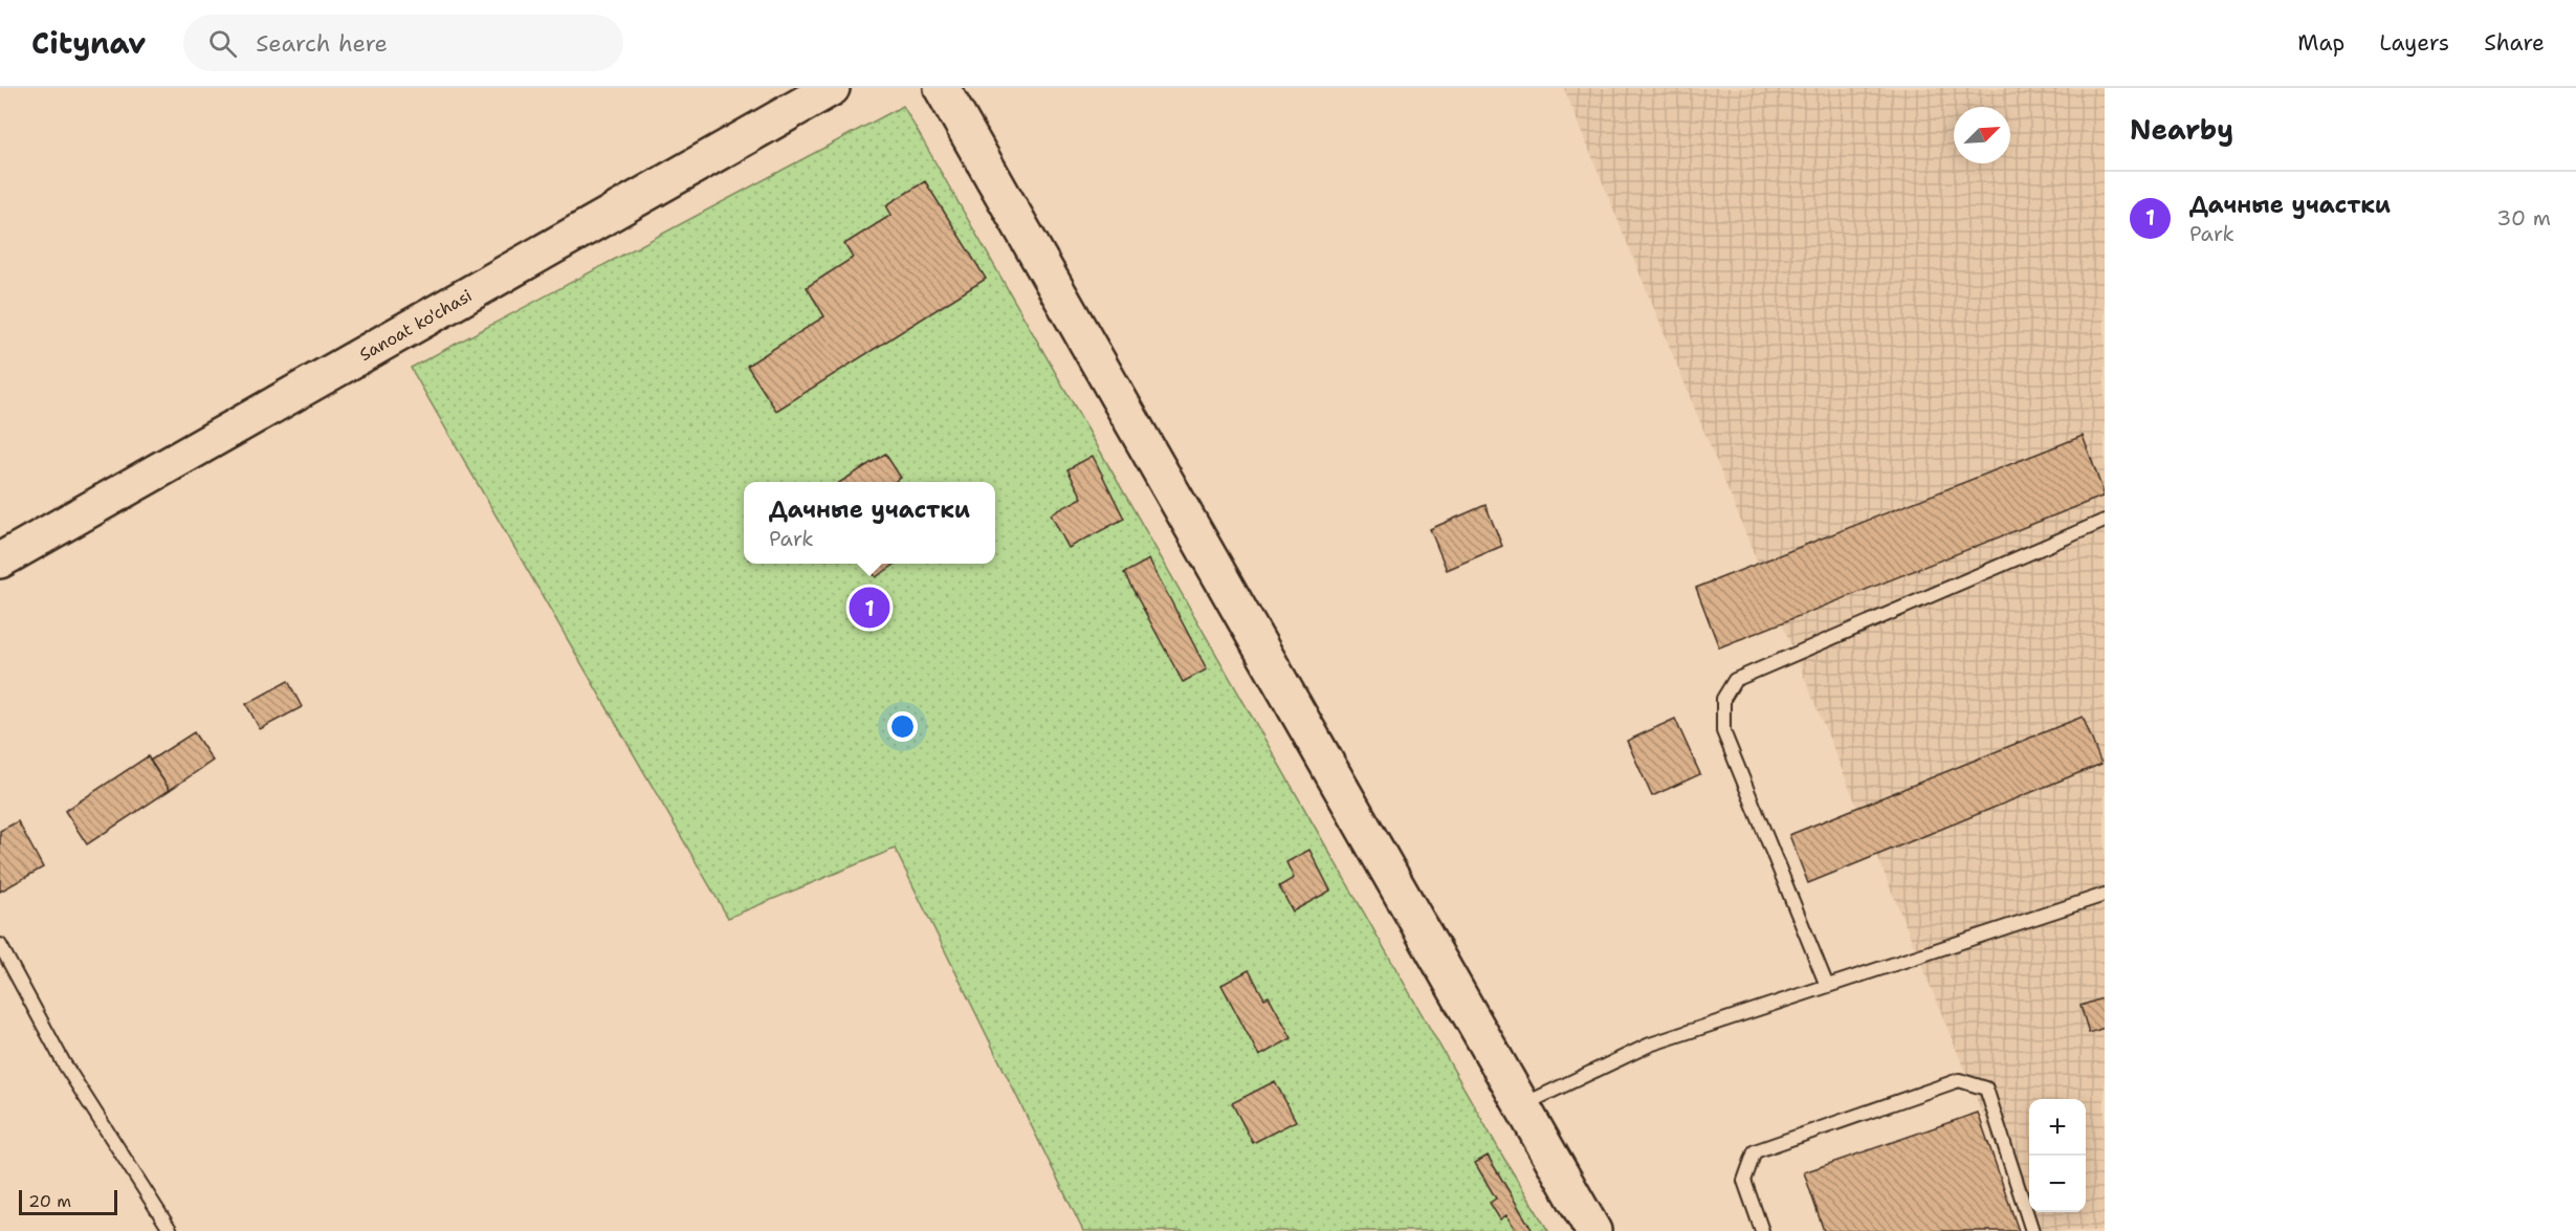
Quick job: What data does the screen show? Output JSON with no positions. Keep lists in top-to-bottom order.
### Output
{
  "streets": {
    "main road": ["Sanoat ko'chasi"]
  },
  "scale_bar": "20 m",
  "north": "top right",
  "page": {
    "header": "Citynav",
    "search": "Search here",
    "nav": ["Map", "Layers", "Share"],
    "heading": "Nearby",
    "list": [
      {
        "mark": "1",
        "name": "Дачные участки",
        "note": "Park",
        "value": "30 m"
      }
    ],
    "popup": ["Дачные участки", "Park"],
    "pins": "1",
    "map_buttons": ["+", "−"],
    "scale": "20 m"
  }
}
